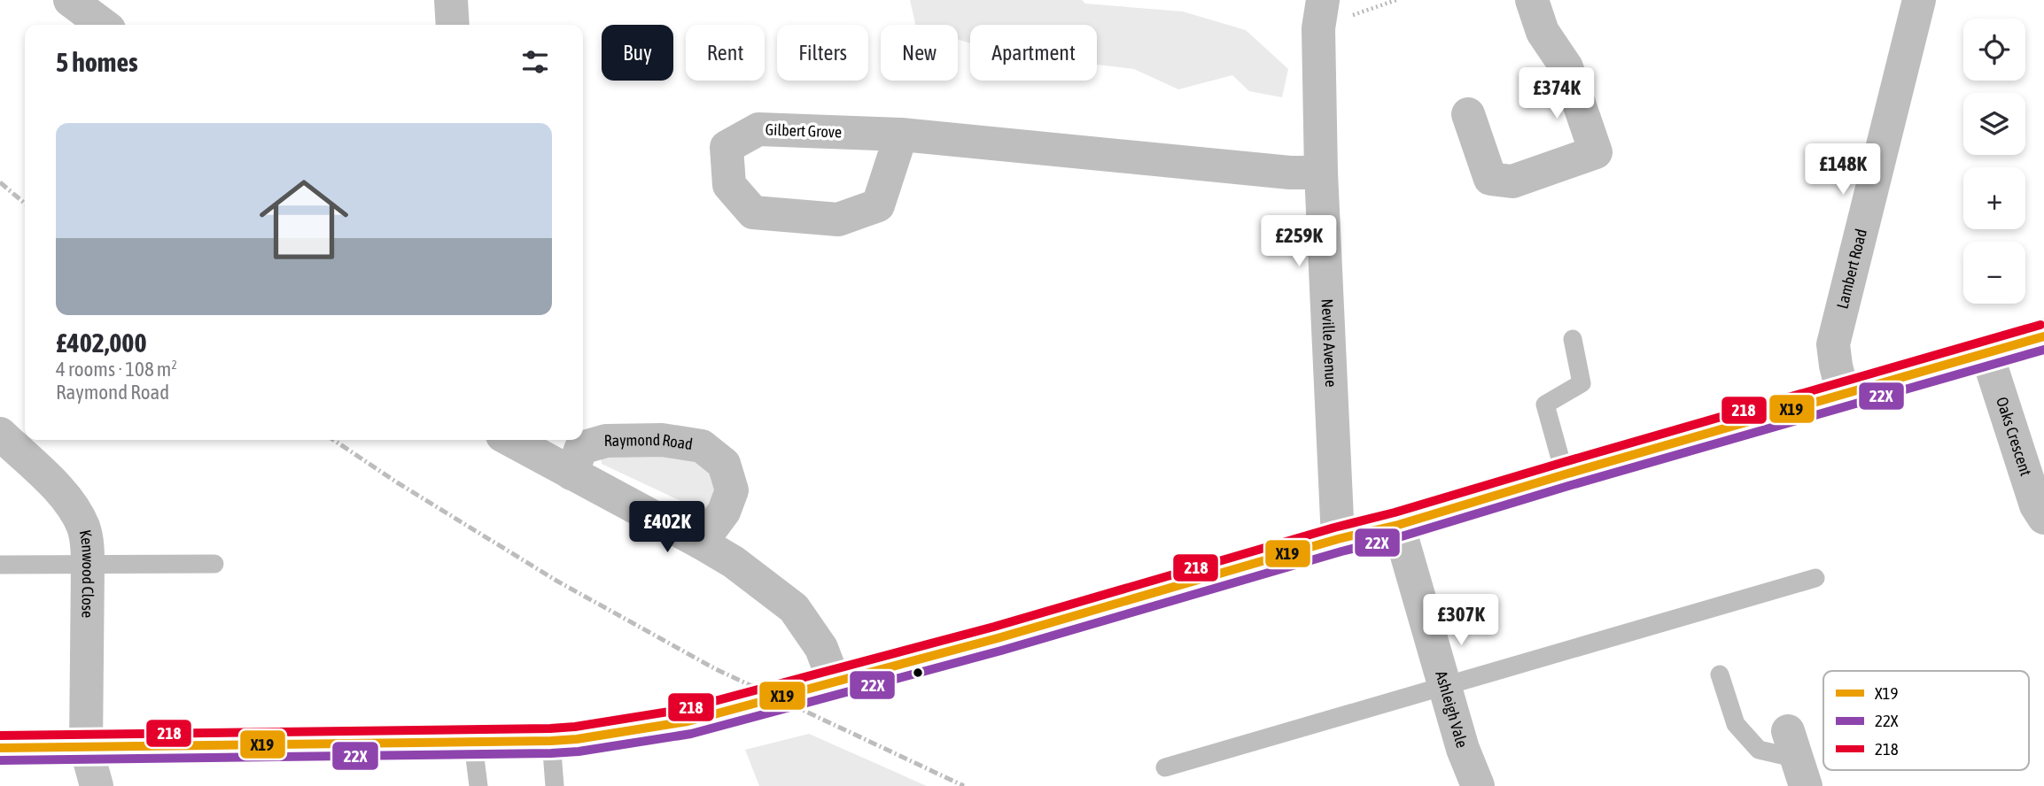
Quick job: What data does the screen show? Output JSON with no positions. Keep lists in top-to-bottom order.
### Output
{
  "streets": {
    "street": [
      "Gilbert Grove",
      "Lambert Road",
      "Neville Avenue",
      "Oaks Crescent",
      "Raymond Road",
      "Kenwood Close",
      "Ashleigh Vale"
    ]
  },
  "crossings": [
    ["Gilbert Grove", "Neville Avenue"]
  ],
  "lines": ["transit line 218", "transit line X19", "transit line 22X"],
  "legend": ["X19", "22X", "218"],
  "page": {
    "map_buttons": ["+", "−"],
    "chip": [
      "Buy",
      "Rent",
      "Filters",
      "New",
      "Apartment"
    ],
    "heading": "5 homes",
    "price": [
      "£374K",
      "£148K",
      "£259K",
      "£402K",
      "£307K"
    ],
    "list": [
      {
        "name": "£402,000",
        "note": "4 rooms · 108 m² · Raymond Road"
      }
    ]
  }
}
